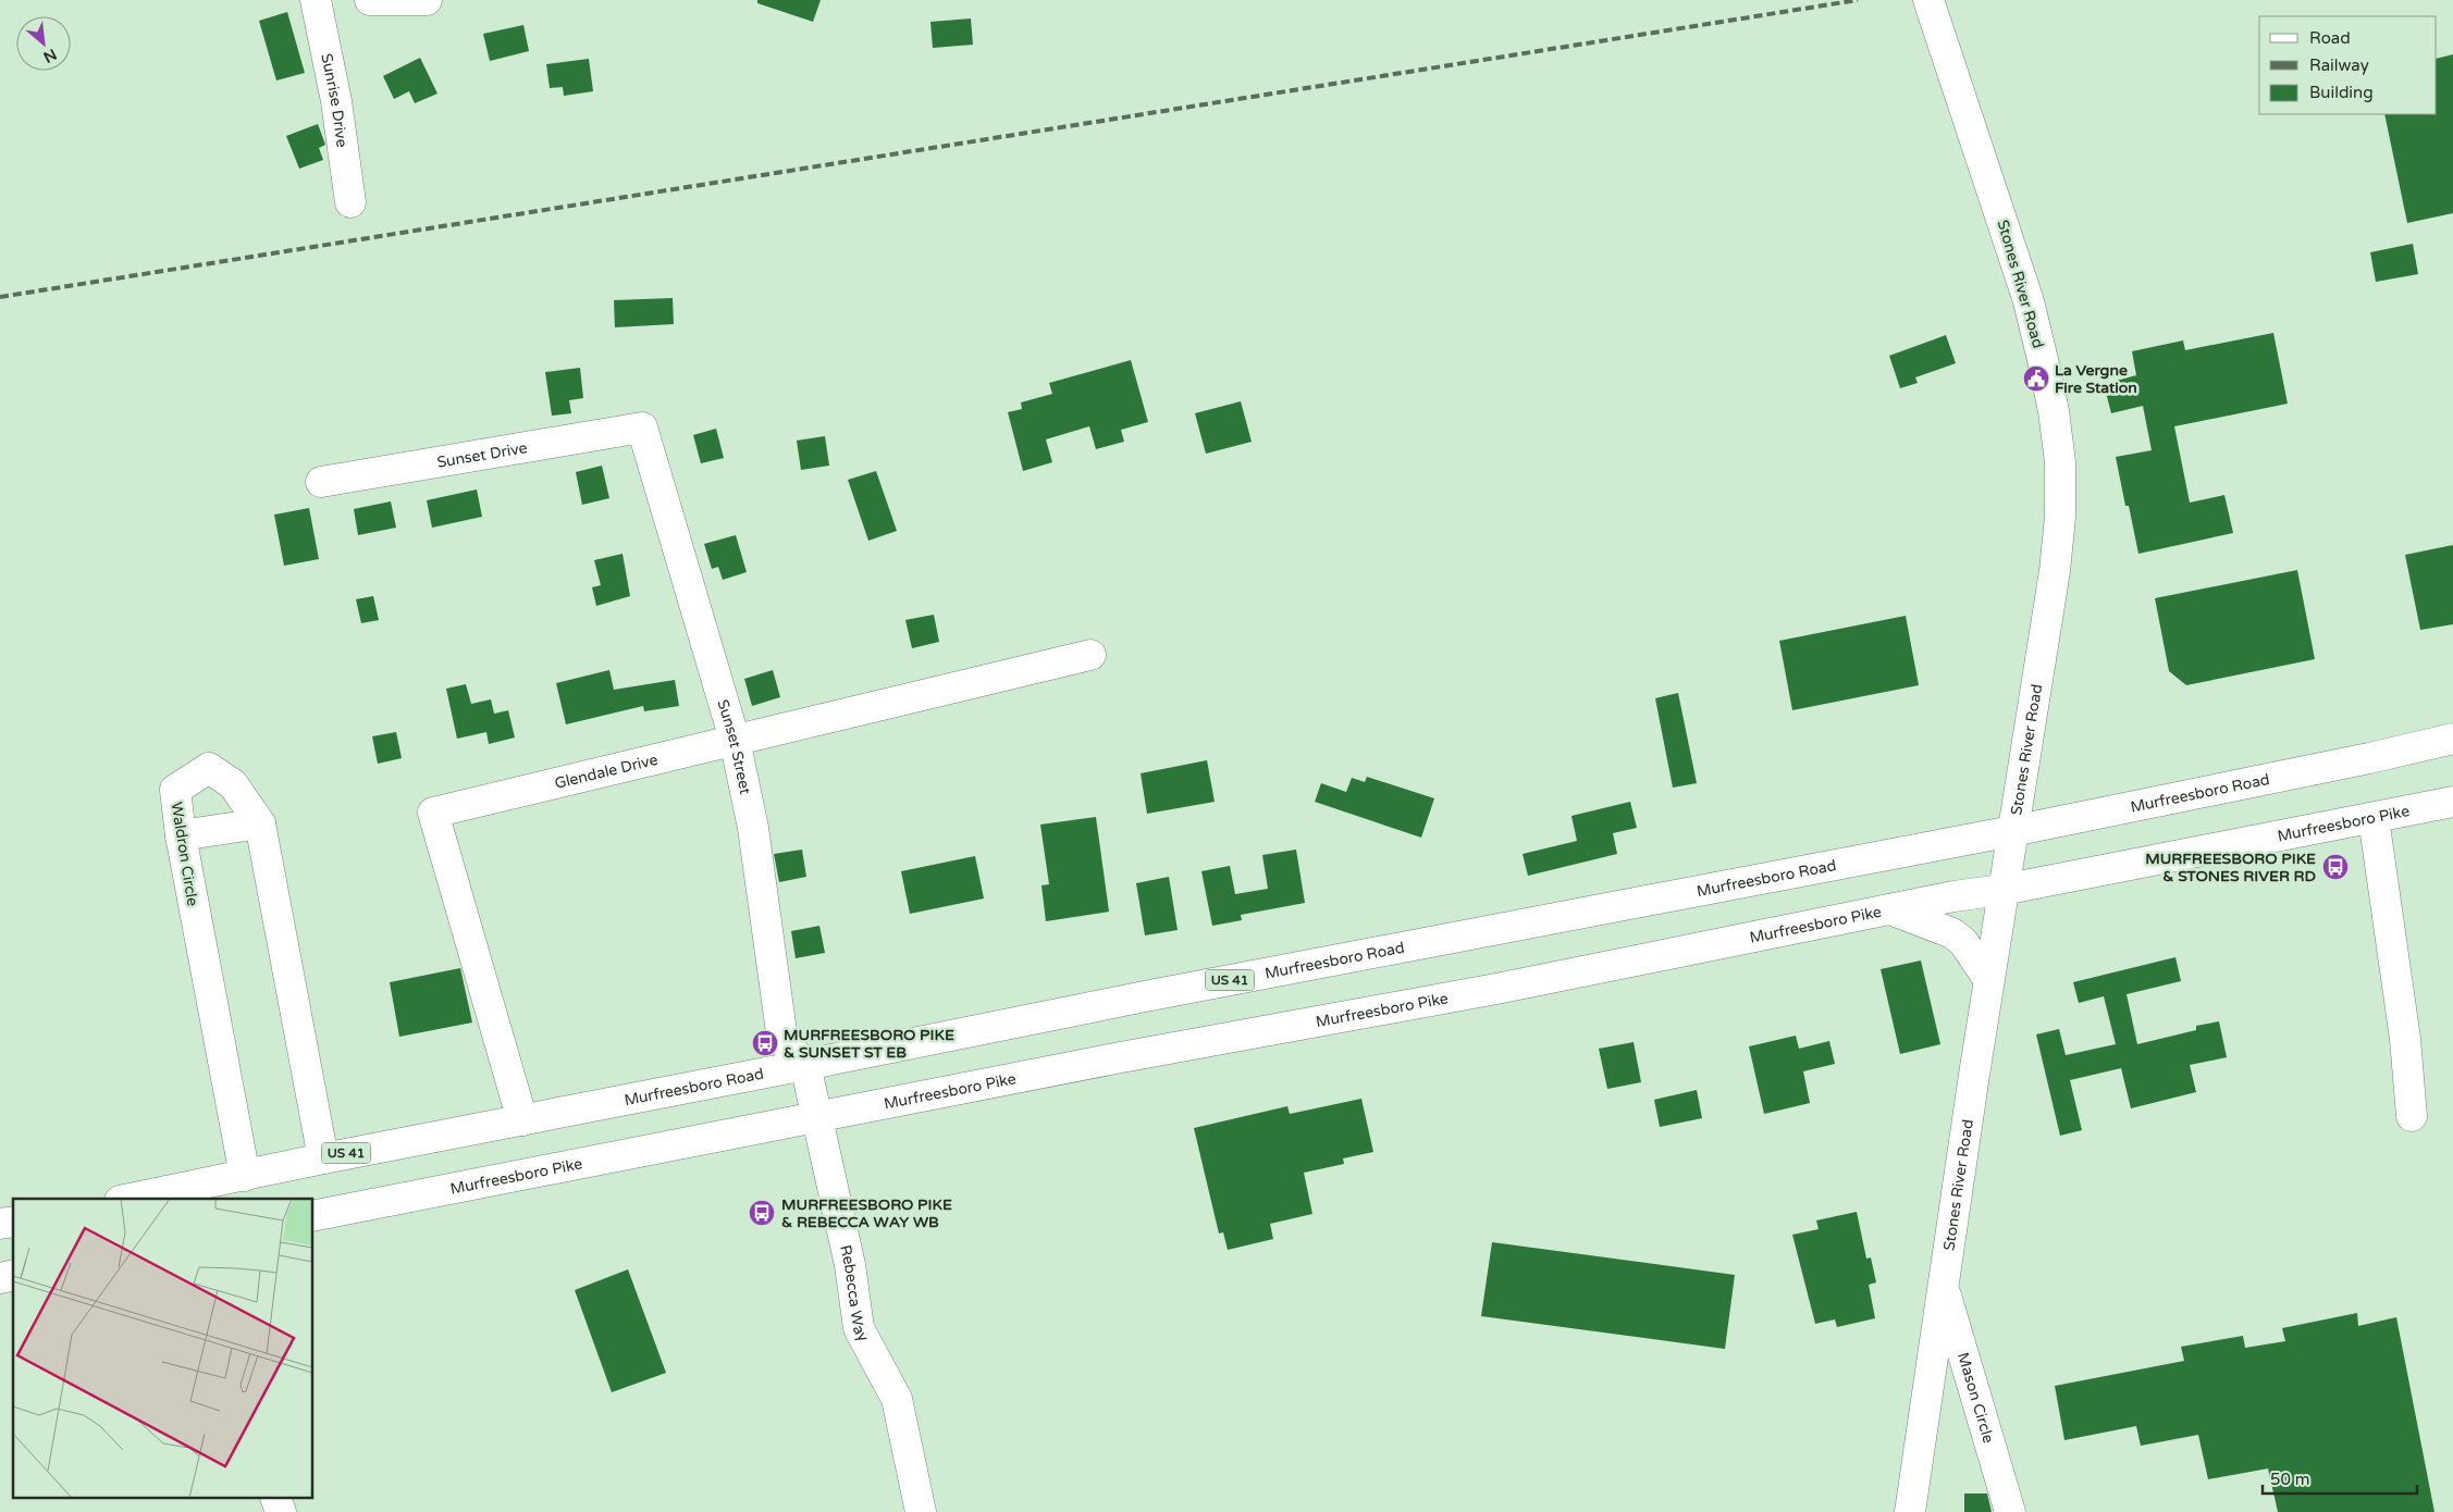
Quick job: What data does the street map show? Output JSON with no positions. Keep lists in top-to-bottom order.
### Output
{
  "streets": {
    "street": [
      "Sunrise Drive",
      "Stones River Road",
      "Sunset Drive",
      "Sunset Street",
      "Glendale Drive",
      "Murfreesboro Road",
      "Murfreesboro Pike",
      "Waldron Circle",
      "US 41",
      "Rebecca Way",
      "Mason Circle"
    ]
  },
  "crossings": [
    ["Stones River Road", "Murfreesboro Road"],
    ["Stones River Road", "Murfreesboro Pike"],
    ["Stones River Road", "Mason Circle"],
    ["Sunset Drive", "Sunset Street"],
    ["Sunset Street", "Glendale Drive"],
    ["Sunset Street", "Murfreesboro Road"],
    ["Sunset Street", "Rebecca Way"],
    ["Glendale Drive", "Murfreesboro Road"],
    ["Murfreesboro Road", "Waldron Circle"],
    ["Murfreesboro Road", "Rebecca Way"],
    ["Murfreesboro Pike", "Rebecca Way"]
  ],
  "places": {
    "public building": ["La Vergne Fire Station"],
    "bus stop": ["MURFREESBORO PIKE & STONES RIVER RD", "MURFREESBORO PIKE & SUNSET ST EB", "MURFREESBORO PIKE & REBECCA WAY WB"]
  },
  "legend": ["Road", "Railway", "Building"],
  "scale_bar": "50 m",
  "north": "bottom right"
}
